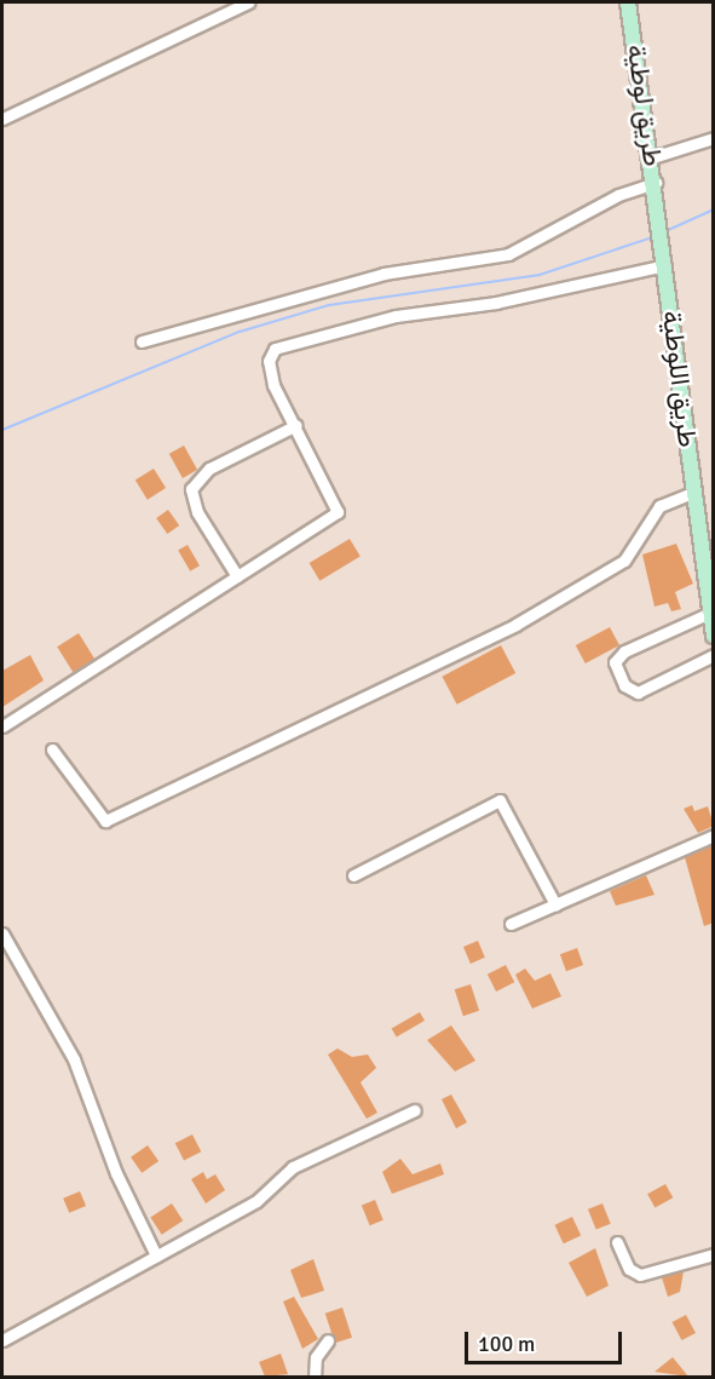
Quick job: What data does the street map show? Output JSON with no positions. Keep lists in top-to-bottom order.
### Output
{
  "streets": {
    "main road": ["طريق لوطية", "طريق اللوطية"]
  },
  "crossings": [
    ["طريق لوطية", "طريق اللوطية"]
  ],
  "scale_bar": "100 m"
}
